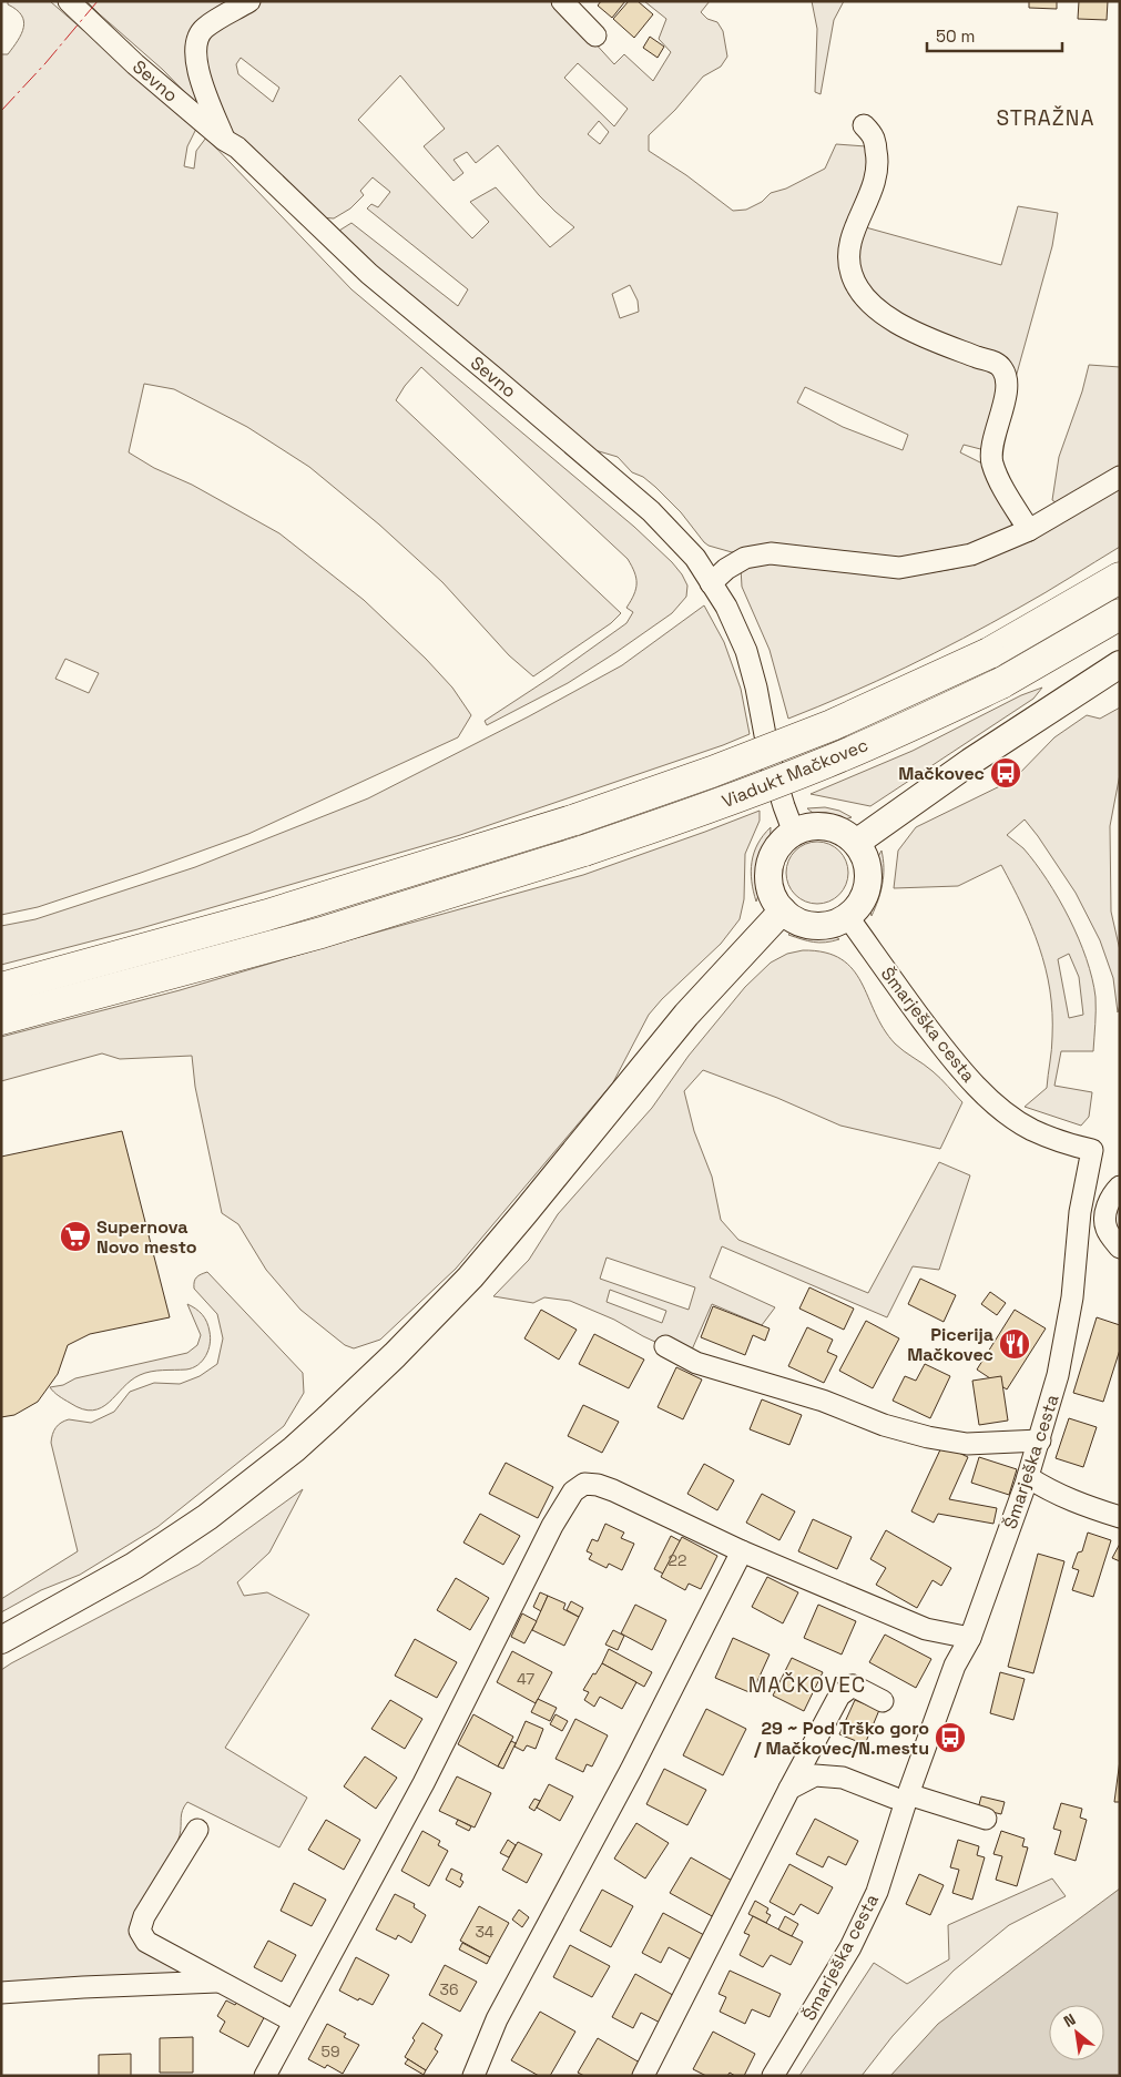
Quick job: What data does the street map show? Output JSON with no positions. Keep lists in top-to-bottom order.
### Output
{
  "streets": {
    "highway": ["Viadukt Mačkovec"],
    "street": ["Sevno", "Šmarješka cesta"]
  },
  "crossings": [
    ["Sevno", "Šmarješka cesta"]
  ],
  "districts": ["STRAŽNA", "MAČKOVEC"],
  "places": {
    "bus stop": ["Mačkovec", "29 ~ Pod Trško goro / Mačkovec/N.mestu"],
    "supermarket": ["Supernova Novo mesto"],
    "restaurant": ["Picerija Mačkovec"]
  },
  "house_numbers": [
    "22",
    "47",
    "34",
    "36",
    "59"
  ],
  "scale_bar": "50 m",
  "north": "top left"
}
